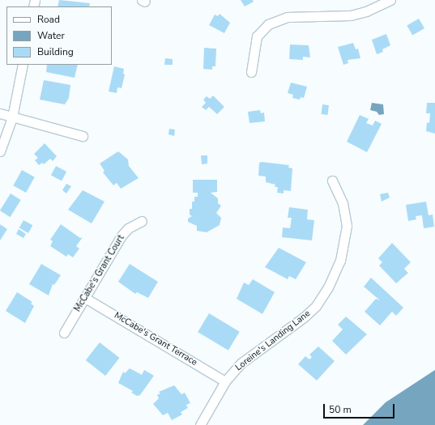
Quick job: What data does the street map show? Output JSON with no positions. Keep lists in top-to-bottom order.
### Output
{
  "streets": {
    "street": ["McCabe's Grant Court", "McCabe's Grant Terrace", "Loreine's Landing Lane"]
  },
  "crossings": [
    ["McCabe's Grant Court", "McCabe's Grant Terrace"],
    ["McCabe's Grant Terrace", "Loreine's Landing Lane"]
  ],
  "legend": ["Road", "Water", "Building"],
  "scale_bar": "50 m"
}
